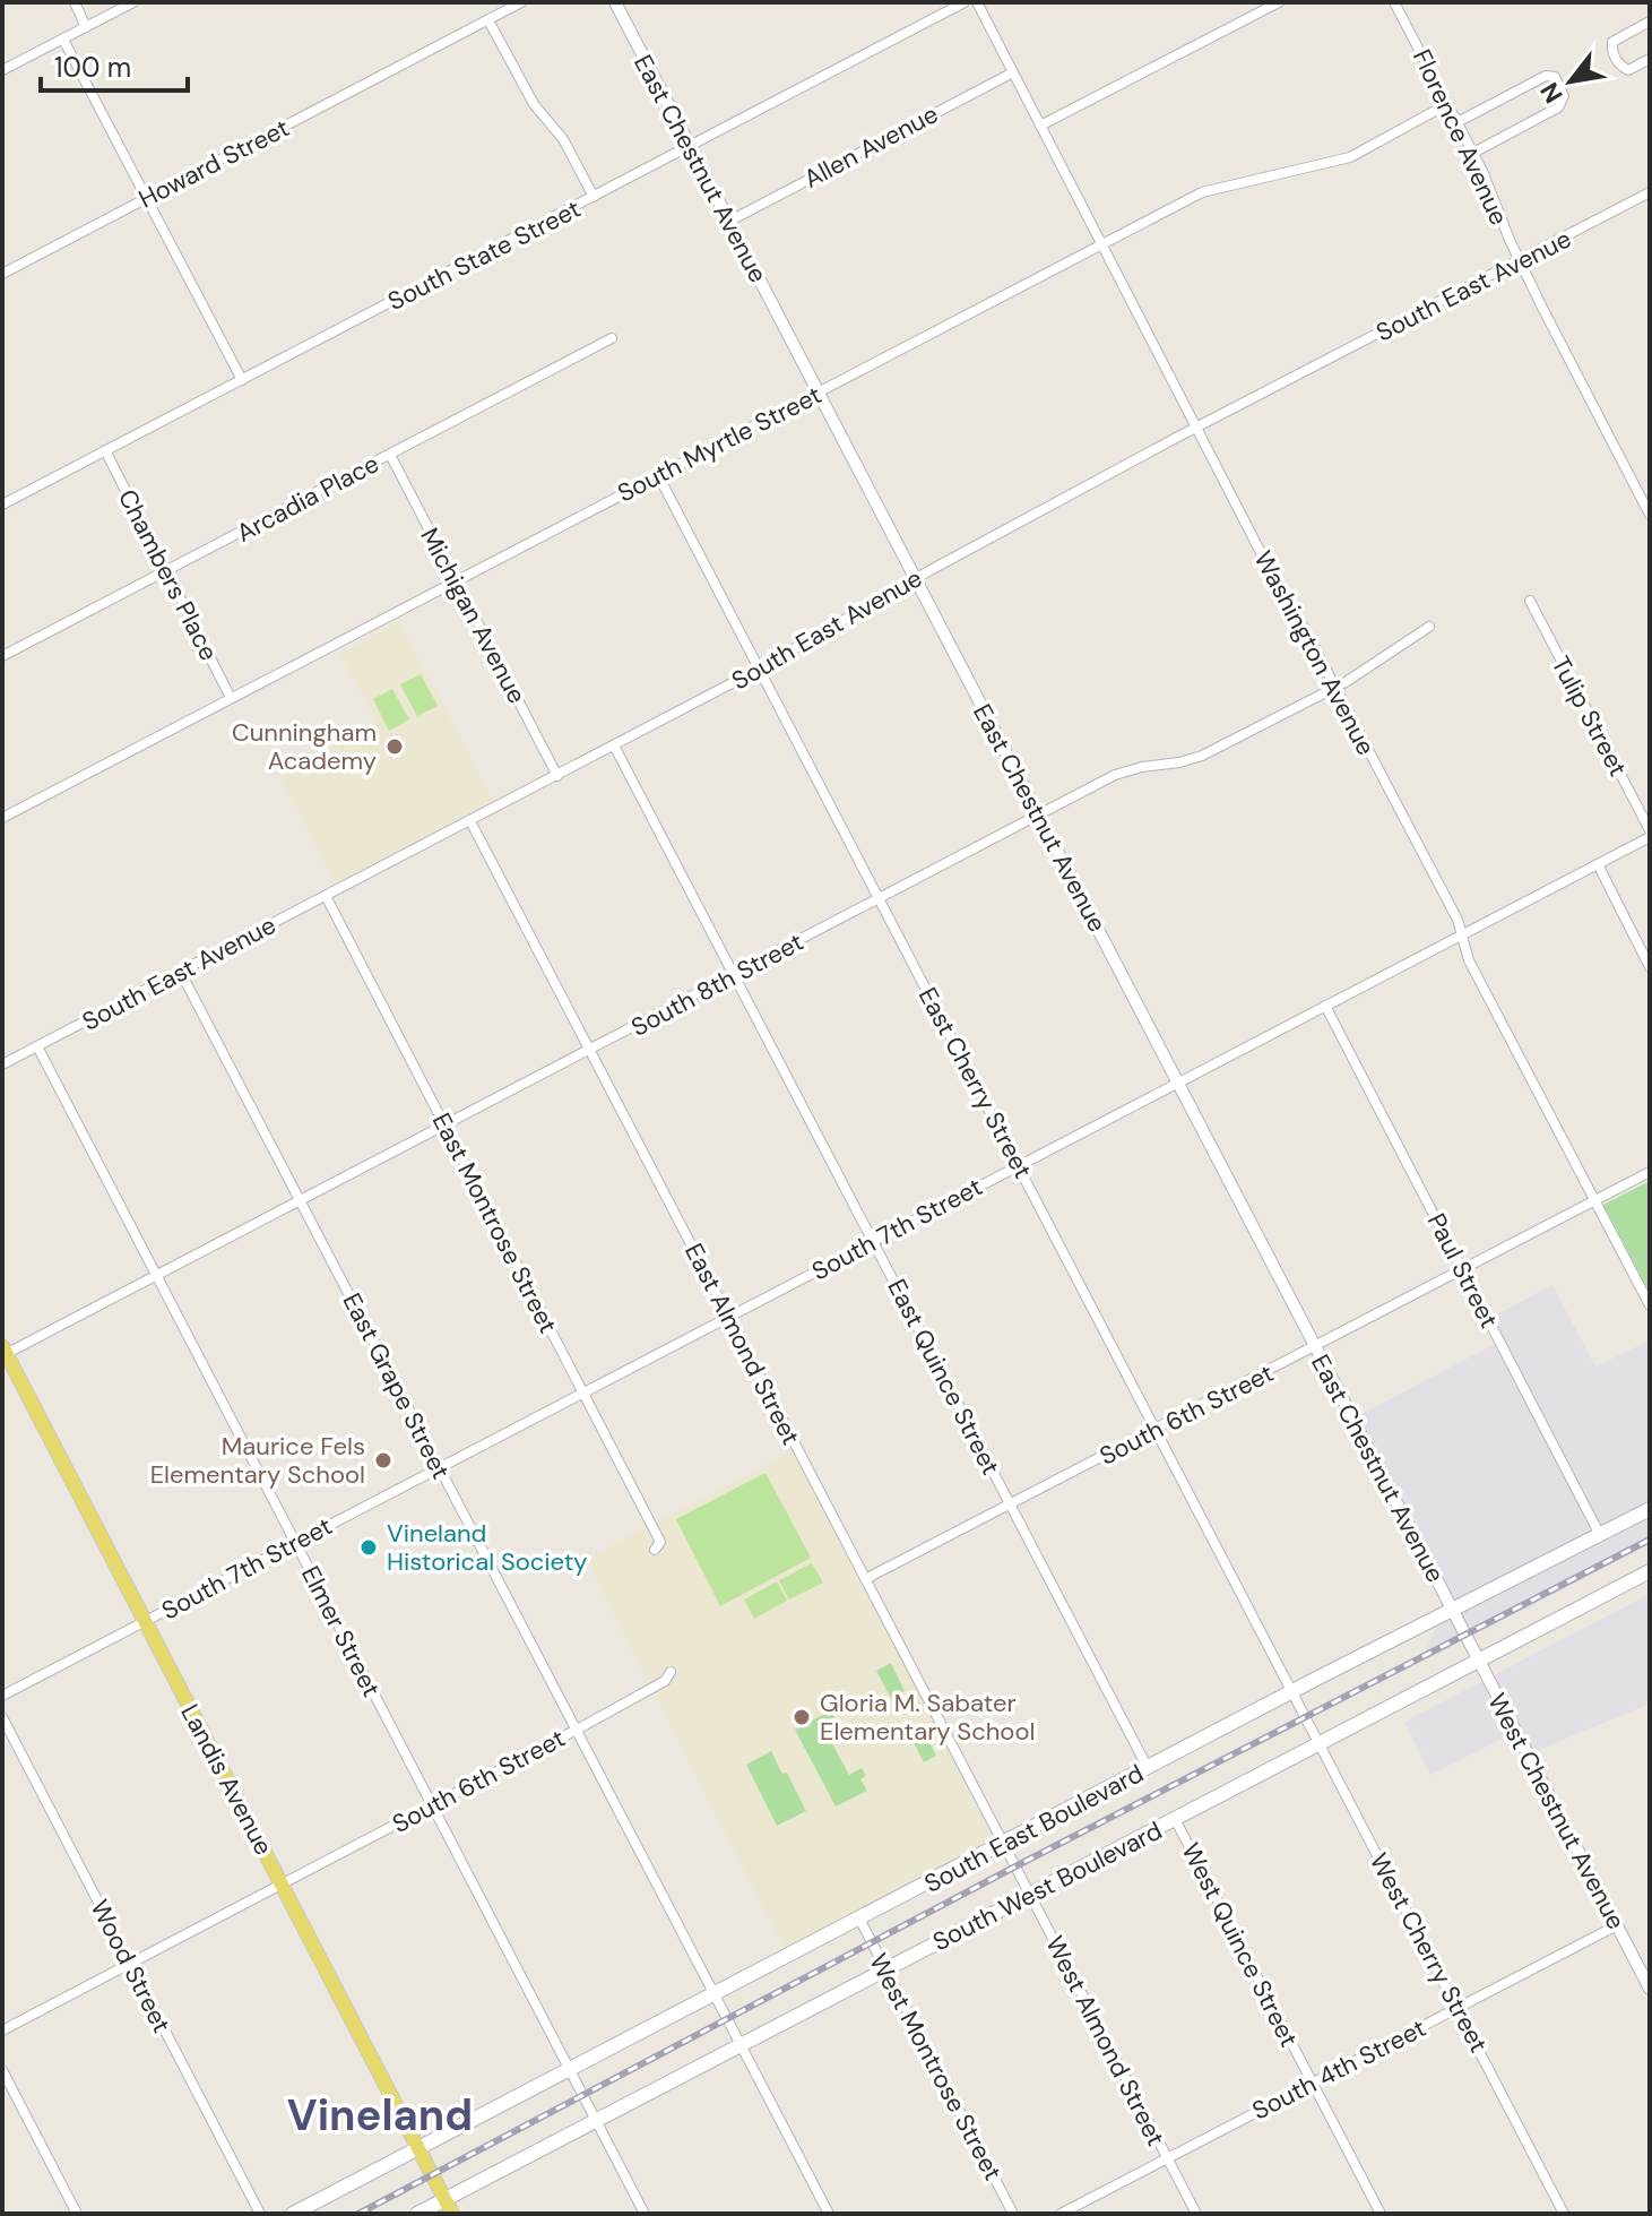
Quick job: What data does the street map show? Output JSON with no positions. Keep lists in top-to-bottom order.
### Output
{
  "streets": {
    "main road": ["Landis Avenue", "South East Boulevard", "South West Boulevard"],
    "street": [
      "Florence Avenue",
      "Allen Avenue",
      "Howard Street",
      "East Chestnut Avenue",
      "South State Street",
      "South East Avenue",
      "South Myrtle Street",
      "Arcadia Place",
      "Chambers Place",
      "Michigan Avenue",
      "Washington Avenue",
      "Tulip Street",
      "South 8th Street",
      "East Cherry Street",
      "East Montrose Street",
      "South 7th Street",
      "Paul Street",
      "East Almond Street",
      "East Quince Street",
      "East Grape Street",
      "South 6th Street",
      "Elmer Street",
      "West Chestnut Avenue",
      "West Quince Street",
      "West Cherry Street",
      "Wood Street",
      "West Almond Street",
      "West Montrose Street",
      "South 4th Street"
    ]
  },
  "crossings": [
    ["Florence Avenue", "South East Avenue"],
    ["Florence Avenue", "South Myrtle Street"],
    ["Allen Avenue", "East Chestnut Avenue"],
    ["Allen Avenue", "Washington Avenue"],
    ["East Chestnut Avenue", "South State Street"],
    ["East Chestnut Avenue", "South East Avenue"],
    ["East Chestnut Avenue", "South Myrtle Street"],
    ["East Chestnut Avenue", "South 8th Street"],
    ["East Chestnut Avenue", "South 7th Street"],
    ["East Chestnut Avenue", "South 6th Street"],
    ["East Chestnut Avenue", "West Chestnut Avenue"],
    ["East Chestnut Avenue", "South East Boulevard"],
    ["South State Street", "Chambers Place"],
    ["South East Avenue", "Michigan Avenue"],
    ["South East Avenue", "Washington Avenue"],
    ["South East Avenue", "East Cherry Street"],
    ["South East Avenue", "East Montrose Street"],
    ["South East Avenue", "East Almond Street"],
    ["South East Avenue", "East Quince Street"],
    ["South East Avenue", "East Grape Street"],
    ["South East Avenue", "Elmer Street"],
    ["South Myrtle Street", "Chambers Place"],
    ["South Myrtle Street", "Michigan Avenue"],
    ["South Myrtle Street", "Washington Avenue"],
    ["South Myrtle Street", "East Cherry Street"],
    ["Arcadia Place", "Chambers Place"],
    ["Arcadia Place", "Michigan Avenue"],
    ["Washington Avenue", "South 8th Street"],
    ["Washington Avenue", "South 7th Street"],
    ["Washington Avenue", "South 6th Street"],
    ["Tulip Street", "South 7th Street"],
    ["South 8th Street", "East Cherry Street"],
    ["South 8th Street", "East Montrose Street"],
    ["South 8th Street", "East Almond Street"],
    ["South 8th Street", "East Quince Street"],
    ["South 8th Street", "East Grape Street"],
    ["South 8th Street", "Elmer Street"],
    ["South 8th Street", "Landis Avenue"],
    ["East Cherry Street", "South 7th Street"],
    ["East Cherry Street", "South 6th Street"],
    ["East Cherry Street", "South East Boulevard"],
    ["East Cherry Street", "West Cherry Street"],
    ["East Montrose Street", "South 7th Street"],
    ["South 7th Street", "Paul Street"],
    ["South 7th Street", "East Almond Street"],
    ["South 7th Street", "East Quince Street"],
    ["South 7th Street", "East Grape Street"],
    ["South 7th Street", "Elmer Street"],
    ["South 7th Street", "Landis Avenue"],
    ["Paul Street", "South 6th Street"],
    ["Paul Street", "South East Boulevard"],
    ["East Almond Street", "South 6th Street"],
    ["East Almond Street", "South East Boulevard"],
    ["East Almond Street", "West Almond Street"],
    ["East Quince Street", "South 6th Street"],
    ["East Quince Street", "South East Boulevard"],
    ["East Grape Street", "South 6th Street"],
    ["East Grape Street", "South East Boulevard"],
    ["East Grape Street", "South West Boulevard"],
    ["South 6th Street", "Elmer Street"],
    ["South 6th Street", "Landis Avenue"],
    ["South 6th Street", "Wood Street"],
    ["Elmer Street", "South East Boulevard"],
    ["Elmer Street", "South West Boulevard"],
    ["Landis Avenue", "South East Boulevard"],
    ["Landis Avenue", "South West Boulevard"],
    ["West Chestnut Avenue", "South West Boulevard"],
    ["West Chestnut Avenue", "South 4th Street"],
    ["South East Boulevard", "West Cherry Street"],
    ["South East Boulevard", "West Montrose Street"],
    ["South West Boulevard", "West Quince Street"],
    ["South West Boulevard", "West Cherry Street"],
    ["South West Boulevard", "West Almond Street"],
    ["South West Boulevard", "West Montrose Street"],
    ["West Quince Street", "South 4th Street"],
    ["West Cherry Street", "South 4th Street"],
    ["West Almond Street", "South 4th Street"]
  ],
  "districts": ["Vineland"],
  "places": [
    "Cunningham Academy",
    "Maurice Fels Elementary School",
    "Vineland Historical Society",
    "Gloria M. Sabater Elementary School"
  ],
  "scale_bar": "100 m",
  "north": "bottom left"
}
